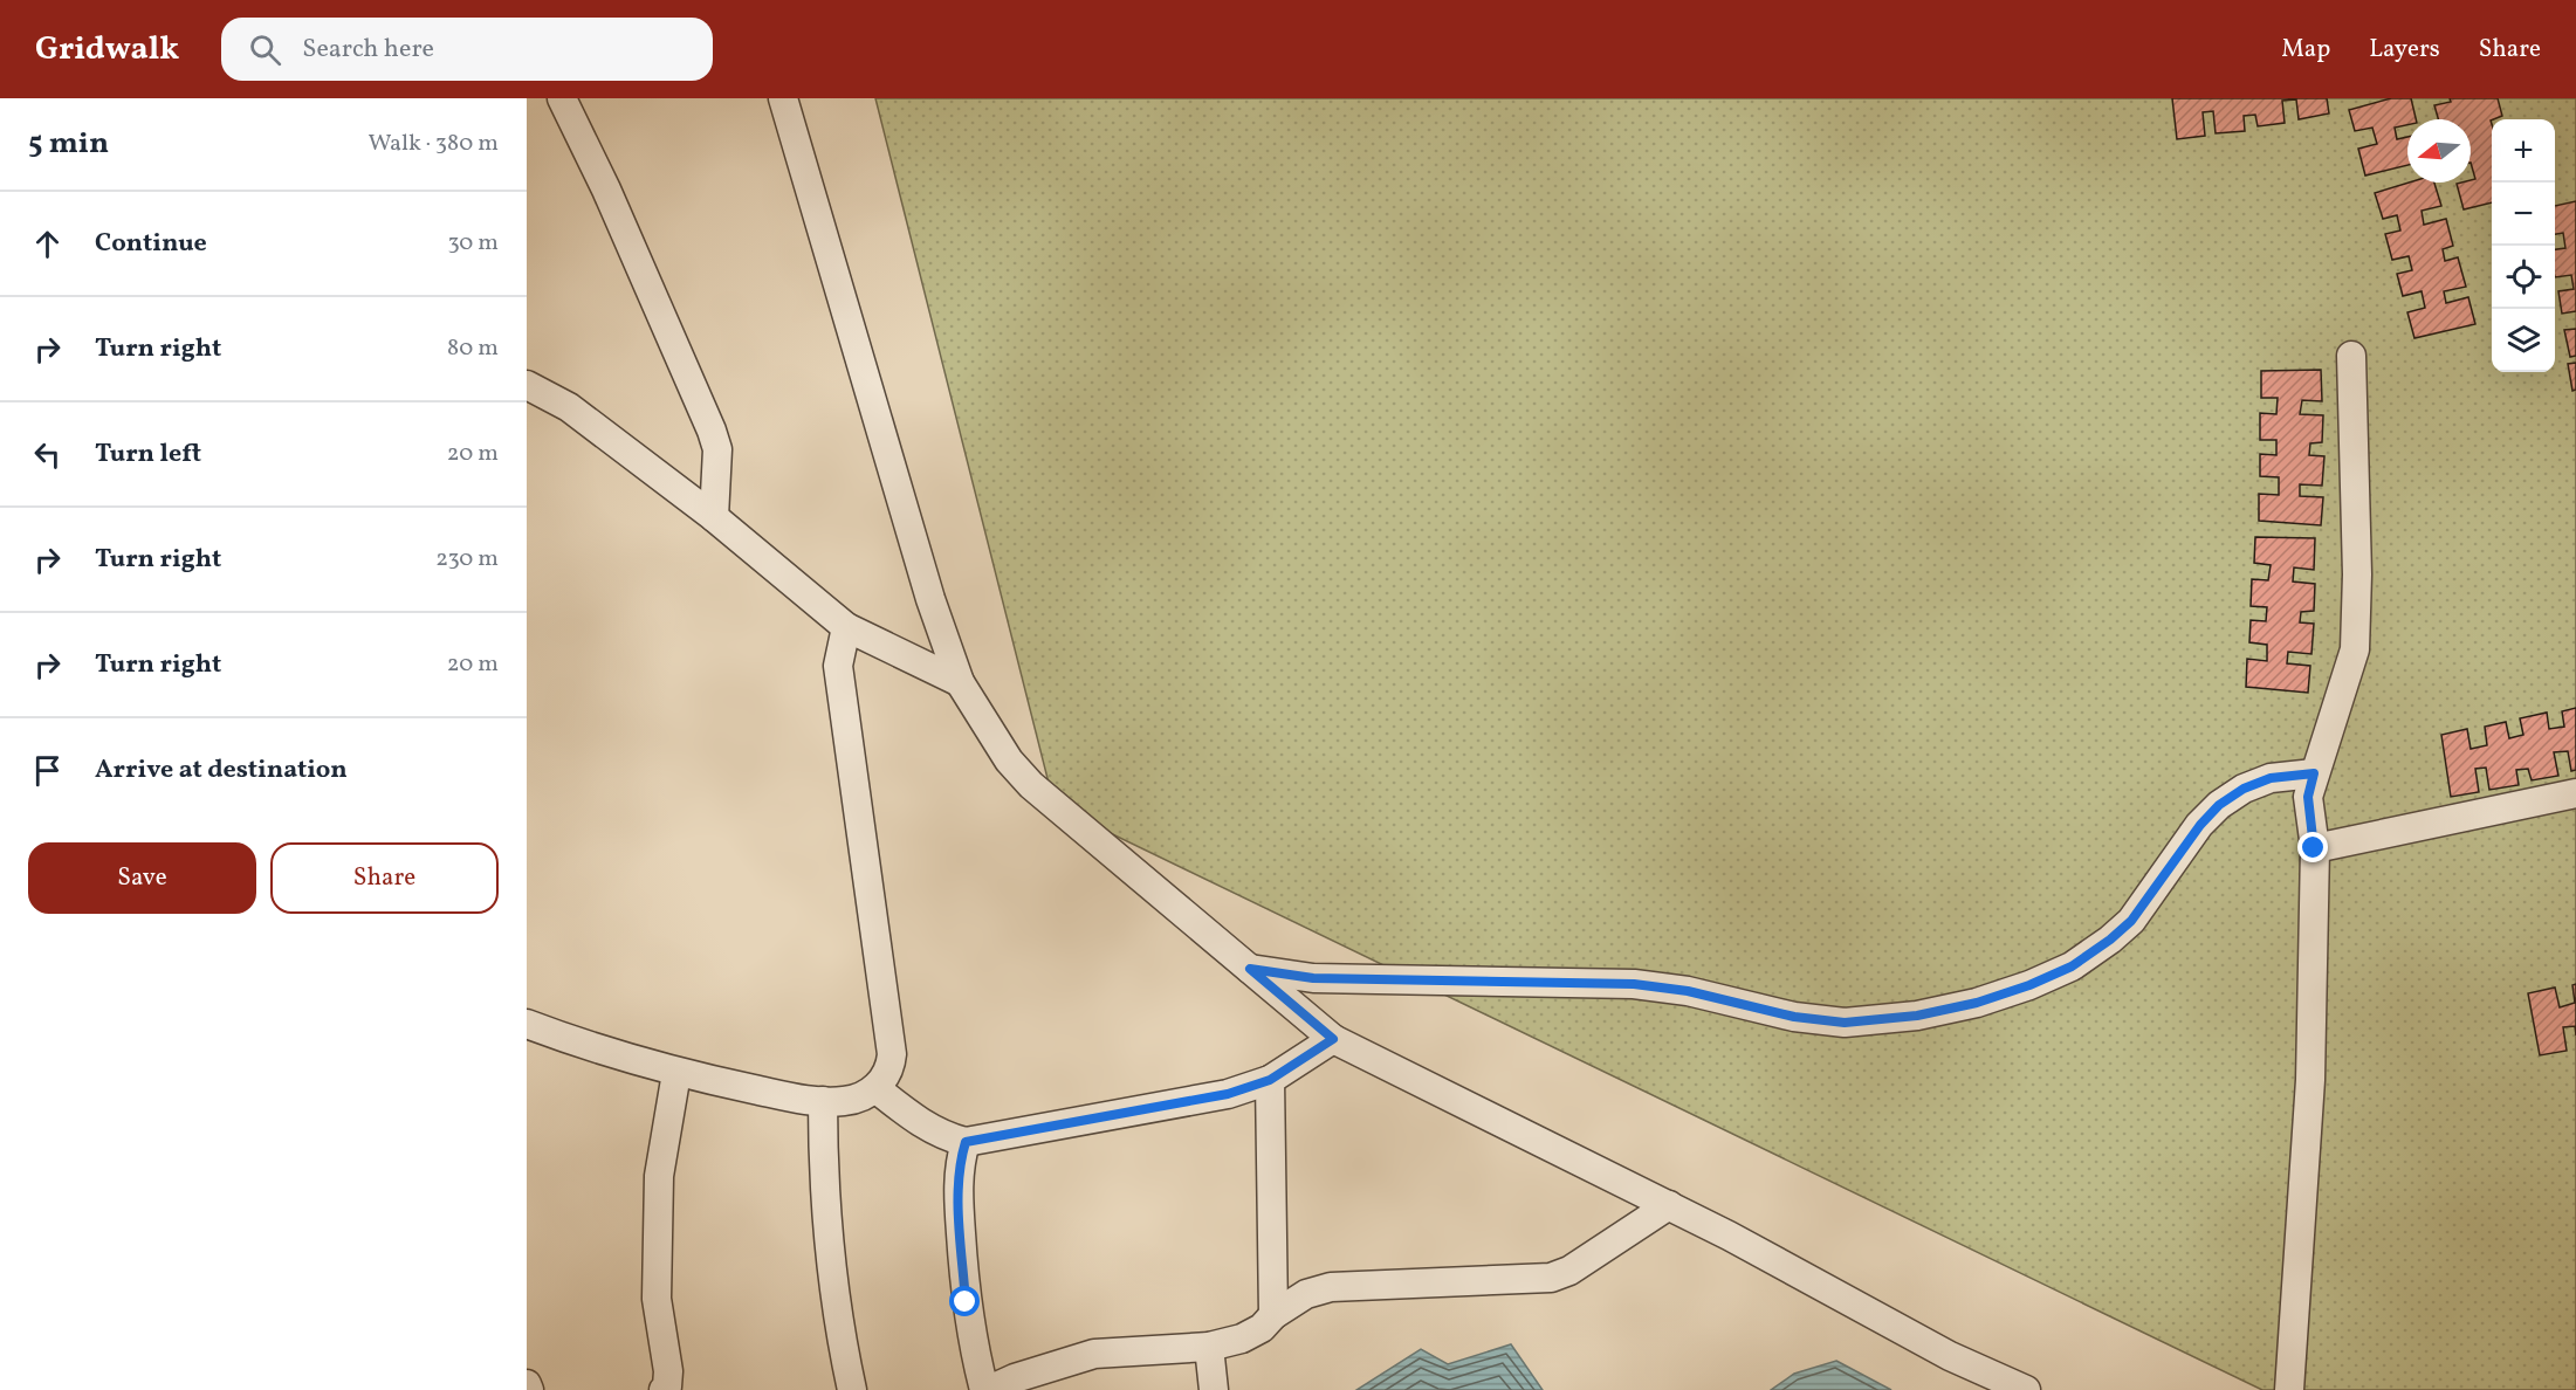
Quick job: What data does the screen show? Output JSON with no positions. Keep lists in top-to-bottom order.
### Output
{
  "north": "left",
  "page": {
    "header": "Gridwalk",
    "search": "Search here",
    "nav": ["Map", "Layers", "Share"],
    "heading": ["5 min", "Walk · 380 m"],
    "map_buttons": ["+", "−"],
    "list": [
      ["Continue", "30 m"],
      ["Turn right", "80 m"],
      ["Turn left", "20 m"],
      ["Turn right", "230 m"],
      ["Turn right", "20 m"],
      "Arrive at destination"
    ],
    "buttons": ["Save", "Share"]
  }
}
